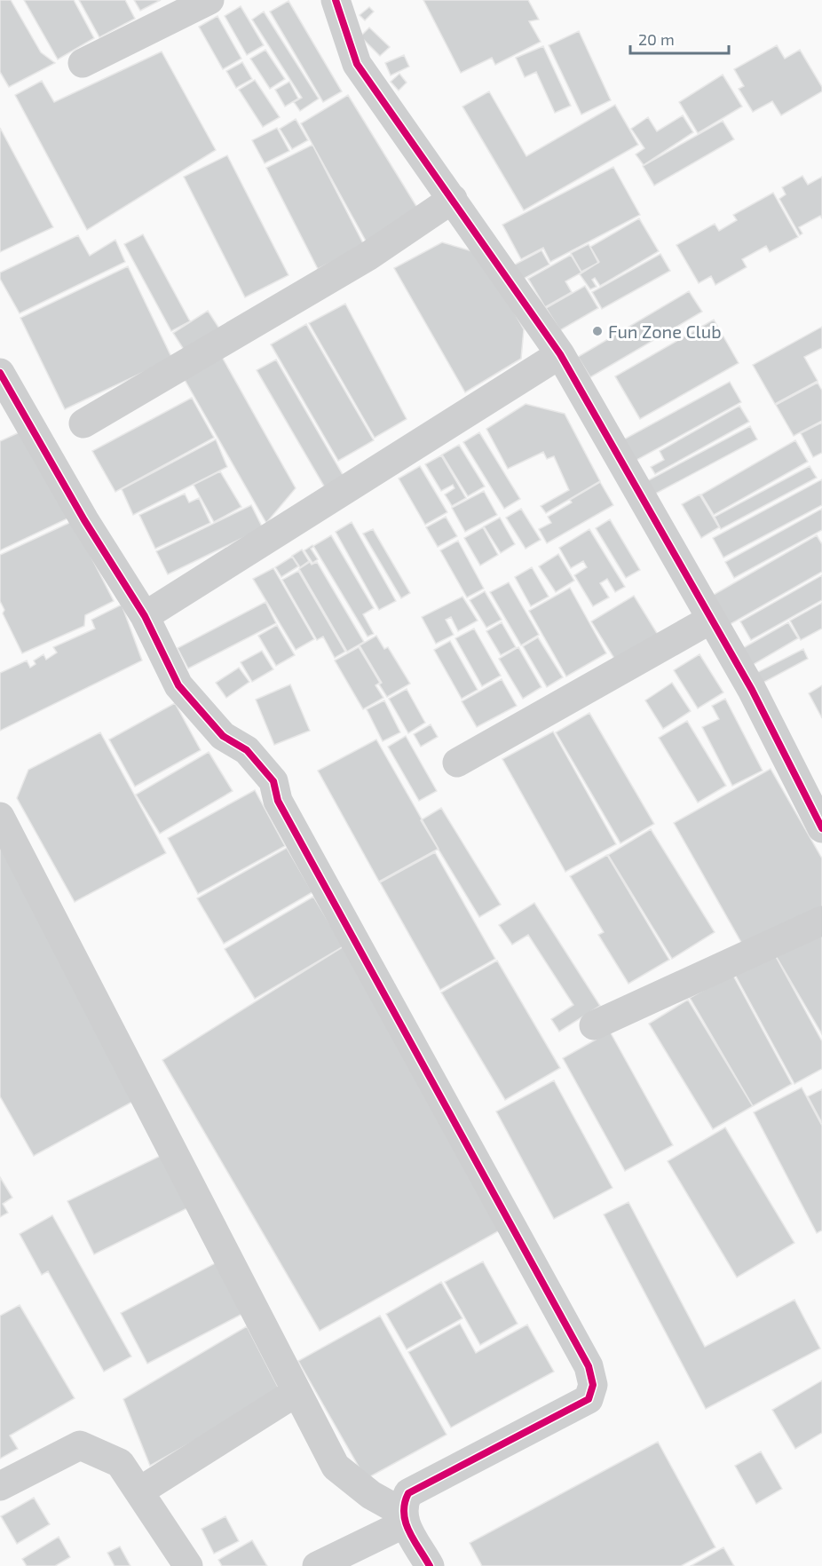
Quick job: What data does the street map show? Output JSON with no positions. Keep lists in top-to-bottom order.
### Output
{
  "places": ["Fun Zone Club"],
  "scale_bar": "20 m"
}
